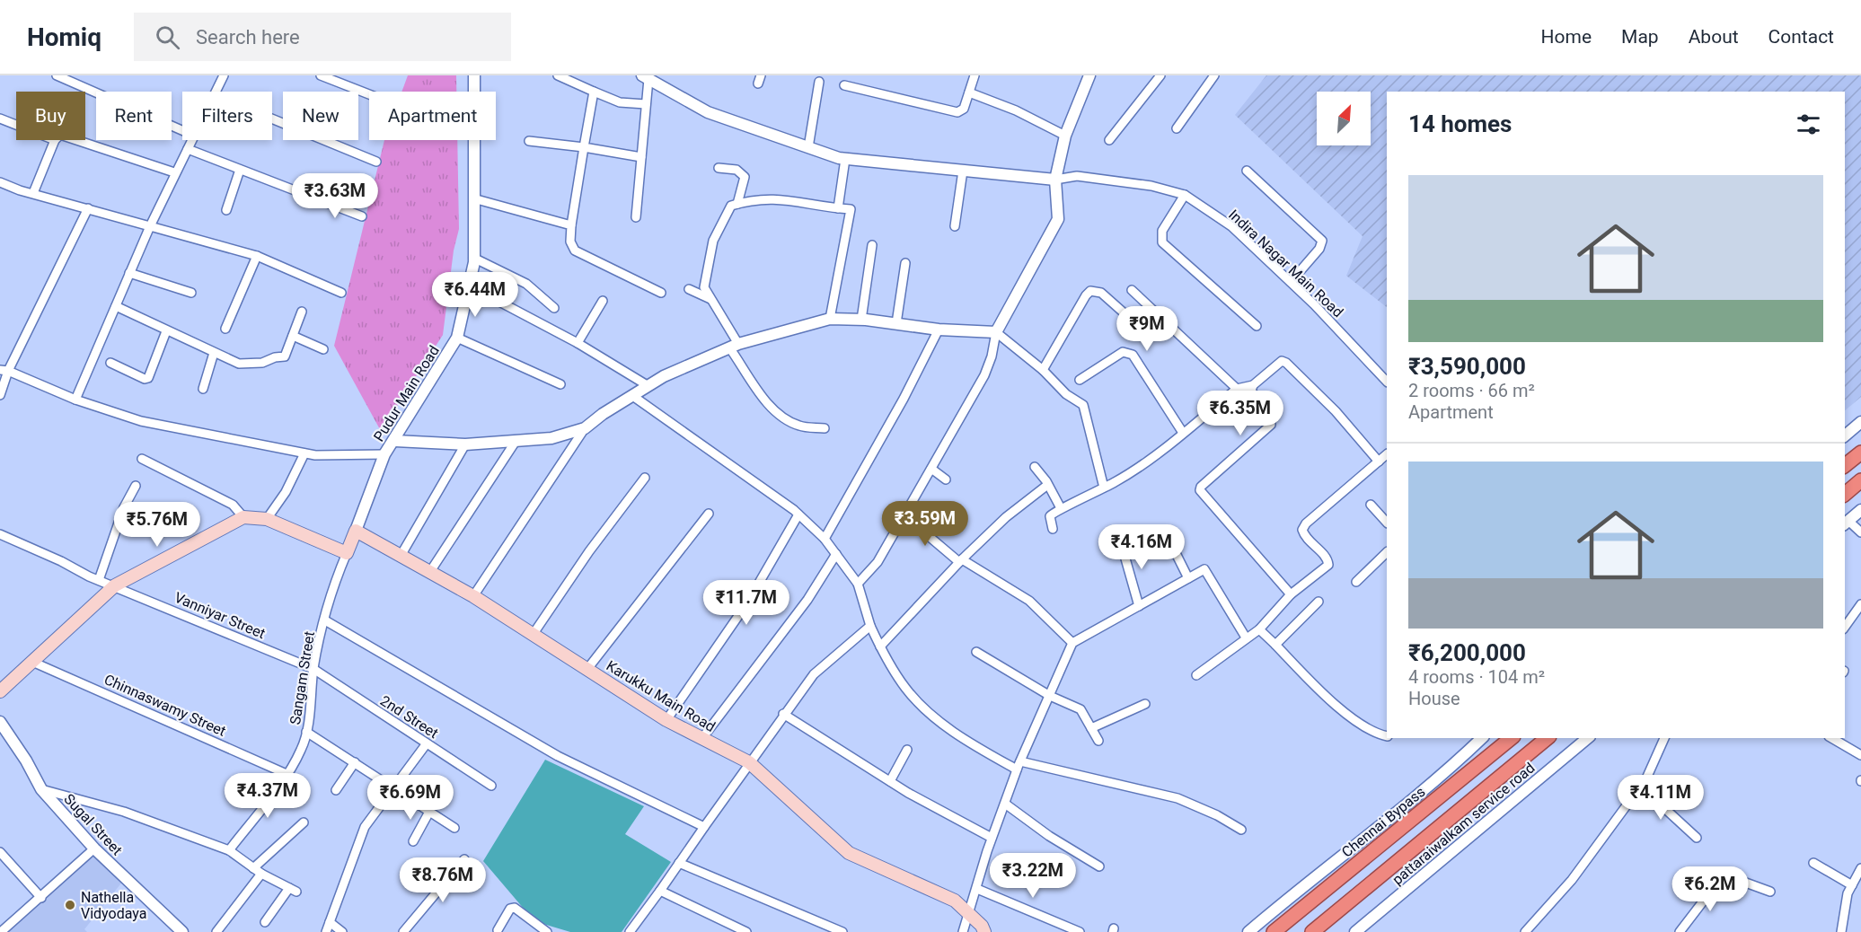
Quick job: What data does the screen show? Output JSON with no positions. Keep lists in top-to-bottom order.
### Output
{
  "streets": {
    "highway": ["Chennai Bypass"],
    "main road": ["Karukku Main Road"],
    "street": [
      "Indira Nagar Main Road",
      "Pudur Main Road",
      "Vanniyar Street",
      "Sangam Street",
      "Chinnaswamy Street",
      "2nd Street",
      "pattaraiwalkam service road",
      "Sugal Street"
    ]
  },
  "crossings": [
    ["Pudur Main Road", "Karukku Main Road"],
    ["Vanniyar Street", "Sangam Street"],
    ["Vanniyar Street", "2nd Street"],
    ["Sangam Street", "Chinnaswamy Street"],
    ["Sangam Street", "2nd Street"]
  ],
  "places": ["Nathella Vidyodaya"],
  "north": "top right",
  "page": {
    "header": "Homiq",
    "search": "Search here",
    "nav": [
      "Home",
      "Map",
      "About",
      "Contact"
    ],
    "chip": [
      "Buy",
      "Rent",
      "Filters",
      "New",
      "Apartment"
    ],
    "heading": "14 homes",
    "list": [
      {
        "name": "₹3,590,000",
        "note": "2 rooms · 66 m² · Apartment"
      },
      {
        "name": "₹6,200,000",
        "note": "4 rooms · 104 m² · House"
      }
    ],
    "price": [
      "₹3.63M",
      "₹6.44M",
      "₹9M",
      "₹6.35M",
      "₹3.59M",
      "₹5.76M",
      "₹4.16M",
      "₹11.7M",
      "₹4.37M",
      "₹6.69M",
      "₹4.11M",
      "₹3.22M",
      "₹8.76M",
      "₹6.2M"
    ]
  }
}
